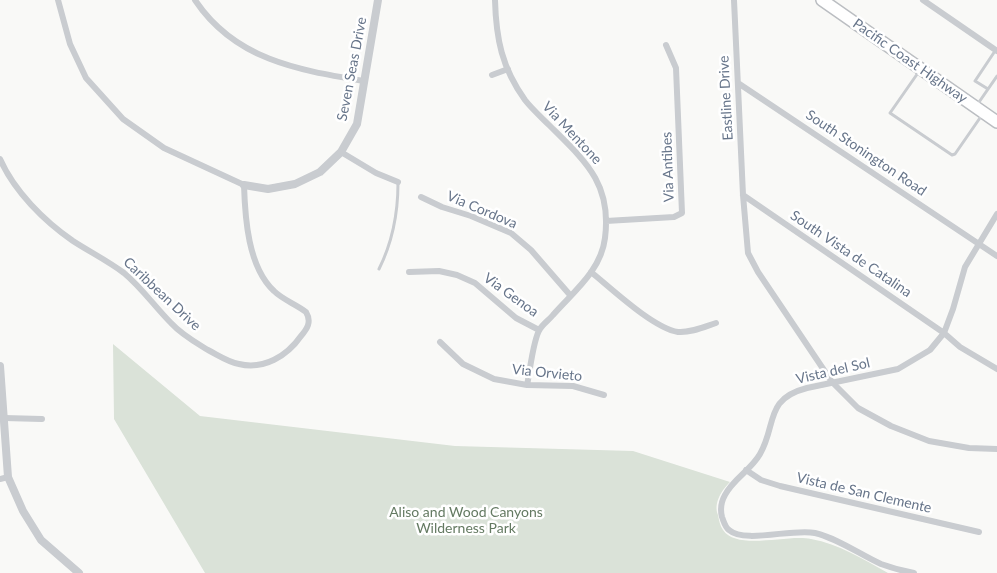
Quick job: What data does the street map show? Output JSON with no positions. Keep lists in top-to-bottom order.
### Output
{
  "streets": {
    "highway": ["Pacific Coast Highway"],
    "street": [
      "Seven Seas Drive",
      "Eastline Drive",
      "Via Mentone",
      "South Stonington Road",
      "Via Antibes",
      "Via Cordova",
      "South Vista de Catalina",
      "Caribbean Drive",
      "Via Genoa",
      "Vista del Sol",
      "Via Orvieto",
      "Vista de San Clemente"
    ]
  },
  "crossings": [
    ["Seven Seas Drive", "Caribbean Drive"],
    ["Eastline Drive", "South Stonington Road"],
    ["Eastline Drive", "South Vista de Catalina"],
    ["Eastline Drive", "Vista del Sol"],
    ["Via Mentone", "Via Antibes"],
    ["Via Mentone", "Via Cordova"],
    ["Via Mentone", "Via Genoa"],
    ["South Stonington Road", "Vista del Sol"],
    ["South Vista de Catalina", "Vista del Sol"],
    ["Vista del Sol", "Vista de San Clemente"]
  ],
  "parks": ["Aliso and Wood Canyons Wilderness Park"]
}
